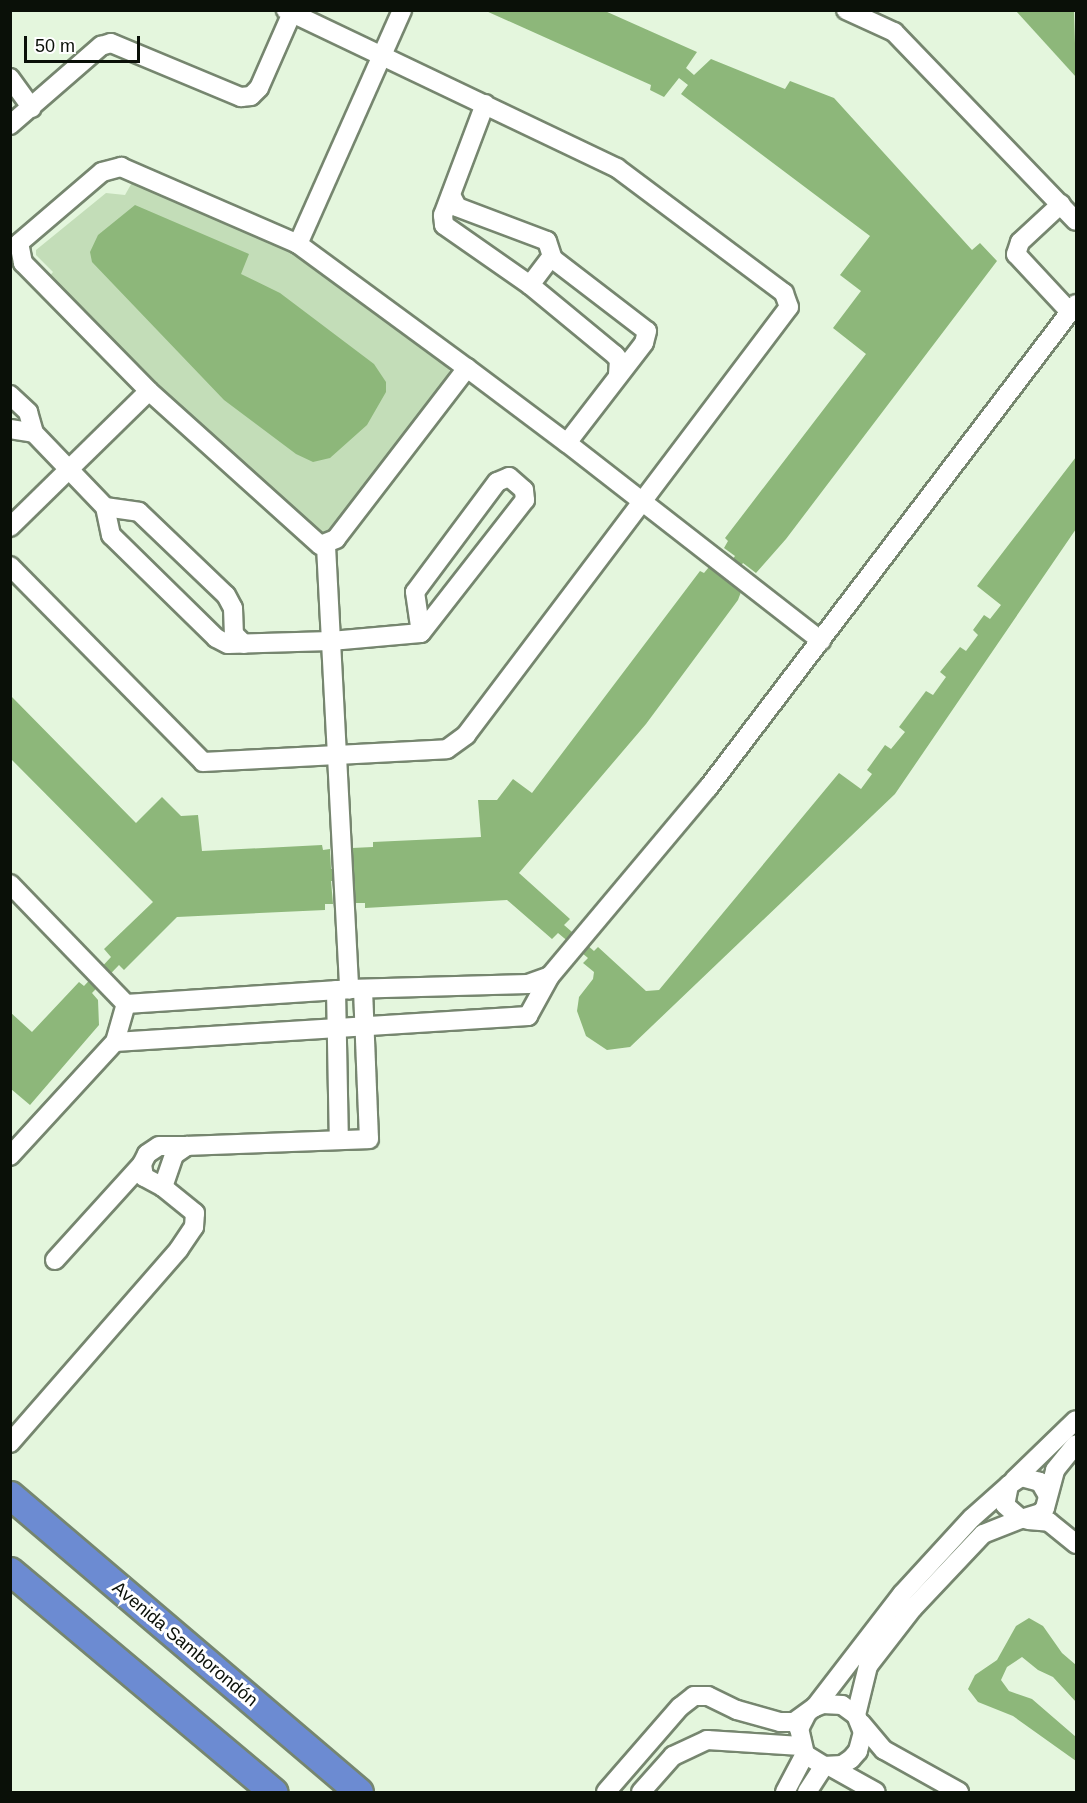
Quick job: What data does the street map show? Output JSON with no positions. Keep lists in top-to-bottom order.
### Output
{
  "streets": {
    "highway": ["Avenida Samborondón"]
  },
  "scale_bar": "50 m"
}
